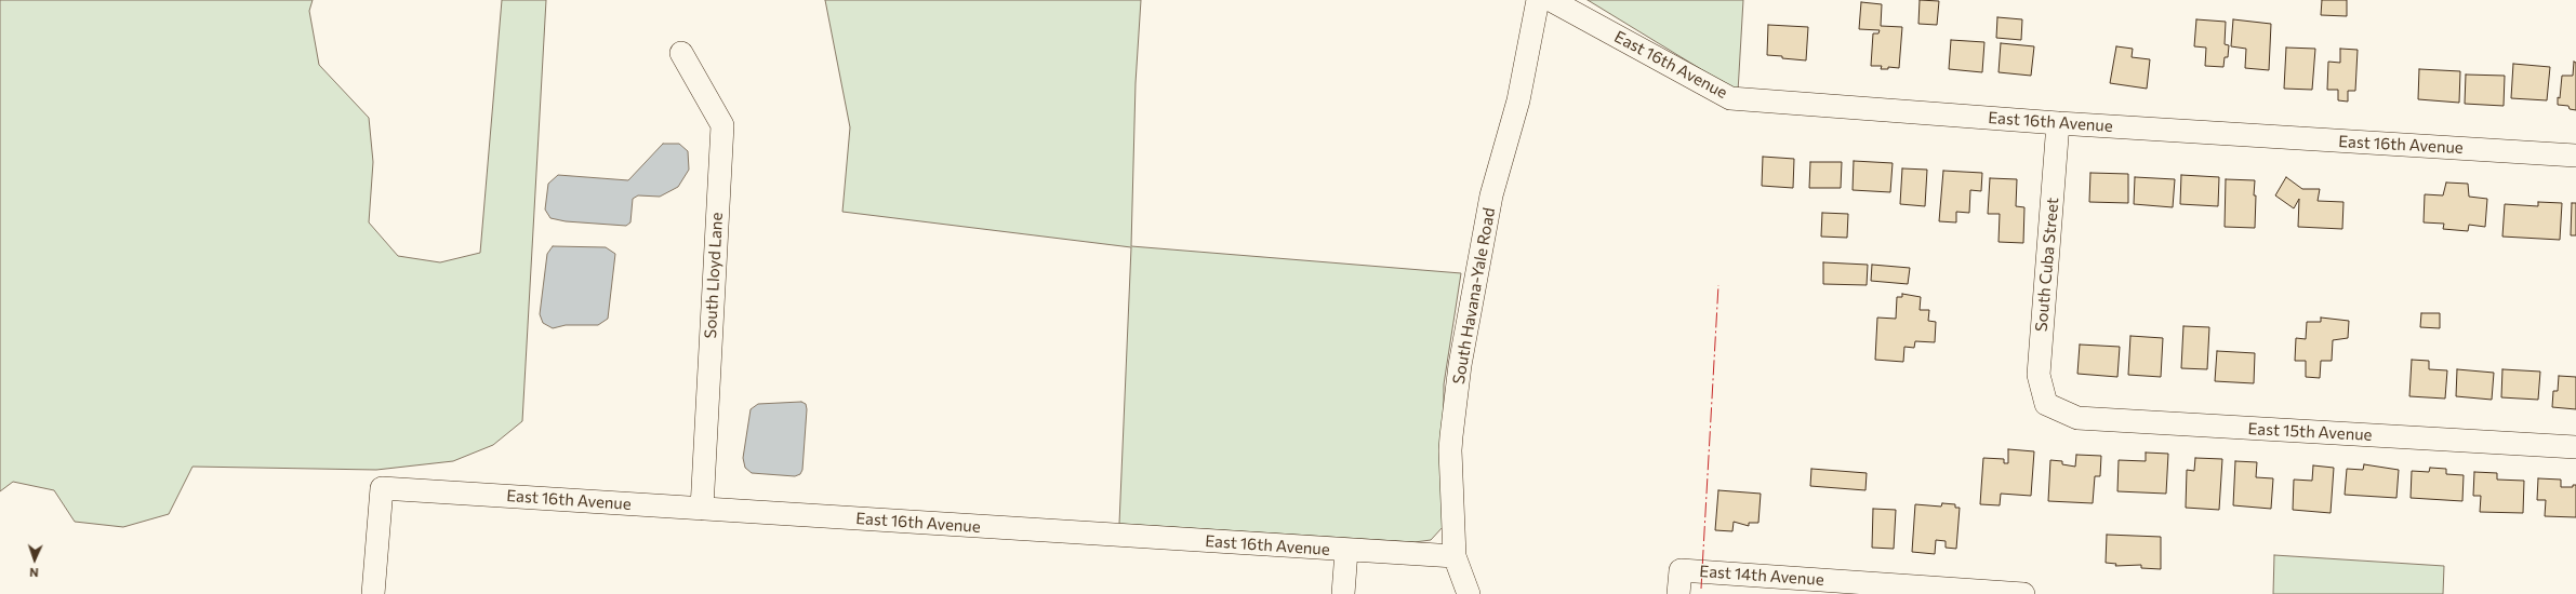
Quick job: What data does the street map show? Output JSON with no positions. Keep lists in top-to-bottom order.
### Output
{
  "streets": {
    "street": [
      "East 16th Avenue",
      "South Cuba Street",
      "South Lloyd Lane",
      "South Havana-Yale Road",
      "East 15th Avenue",
      "East 14th Avenue"
    ]
  },
  "crossings": [
    ["East 16th Avenue", "South Cuba Street"],
    ["East 16th Avenue", "South Lloyd Lane"],
    ["East 16th Avenue", "South Havana-Yale Road"],
    ["South Cuba Street", "East 15th Avenue"]
  ],
  "north": "bottom"
}
